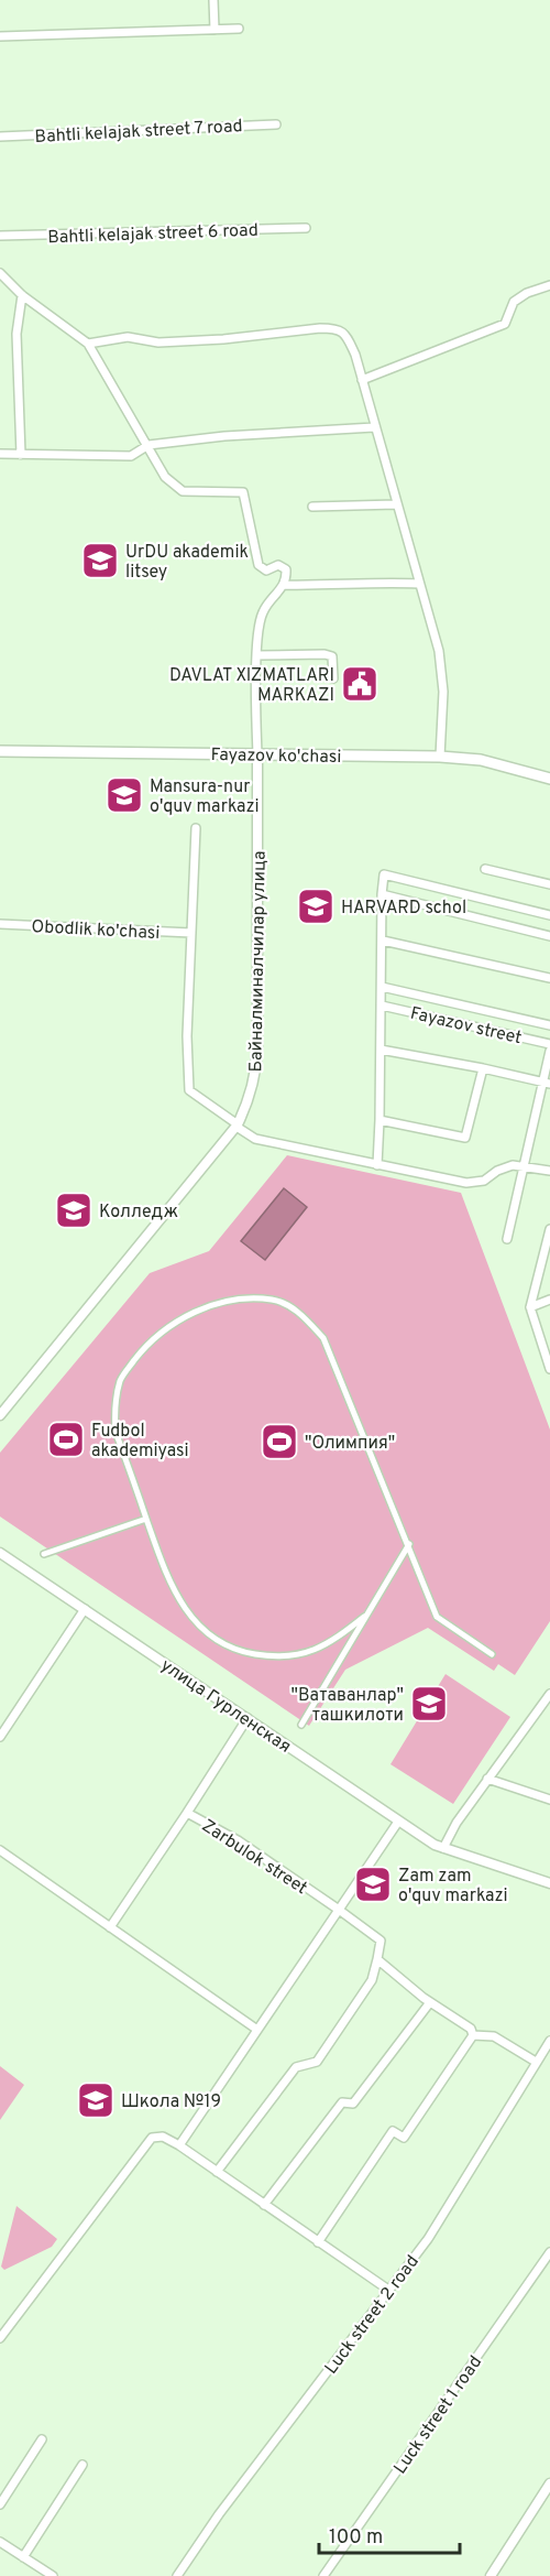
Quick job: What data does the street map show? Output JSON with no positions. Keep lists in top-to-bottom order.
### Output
{
  "streets": {
    "main road": ["Fayazov ko'chasi"],
    "street": [
      "Bahtli kelajak street 7 road",
      "Bahtli kelajak street 6 road",
      "Obodlik ko'chasi",
      "Байналминалчилар улица",
      "Fayazov street",
      "улица Гурленская",
      "Zarbulok street",
      "Luck street 2 road",
      "Luck street 1 road"
    ]
  },
  "crossings": [
    ["Fayazov ko'chasi", "Байналминалчилар улица"]
  ],
  "places": {
    "school or university": [
      "UrDU akademik litsey",
      "Mansura-nur o'quv markazi",
      "HARVARD schol",
      "Колледж",
      "\"Ватаванлар\" ташкилоти",
      "Zam zam o'quv markazi",
      "Школа №19"
    ],
    "public building": ["DAVLAT XIZMATLARI MARKAZI"],
    "sports": ["Fudbol akademiyasi", "\"Олимпия\""]
  },
  "scale_bar": "100 m"
}
